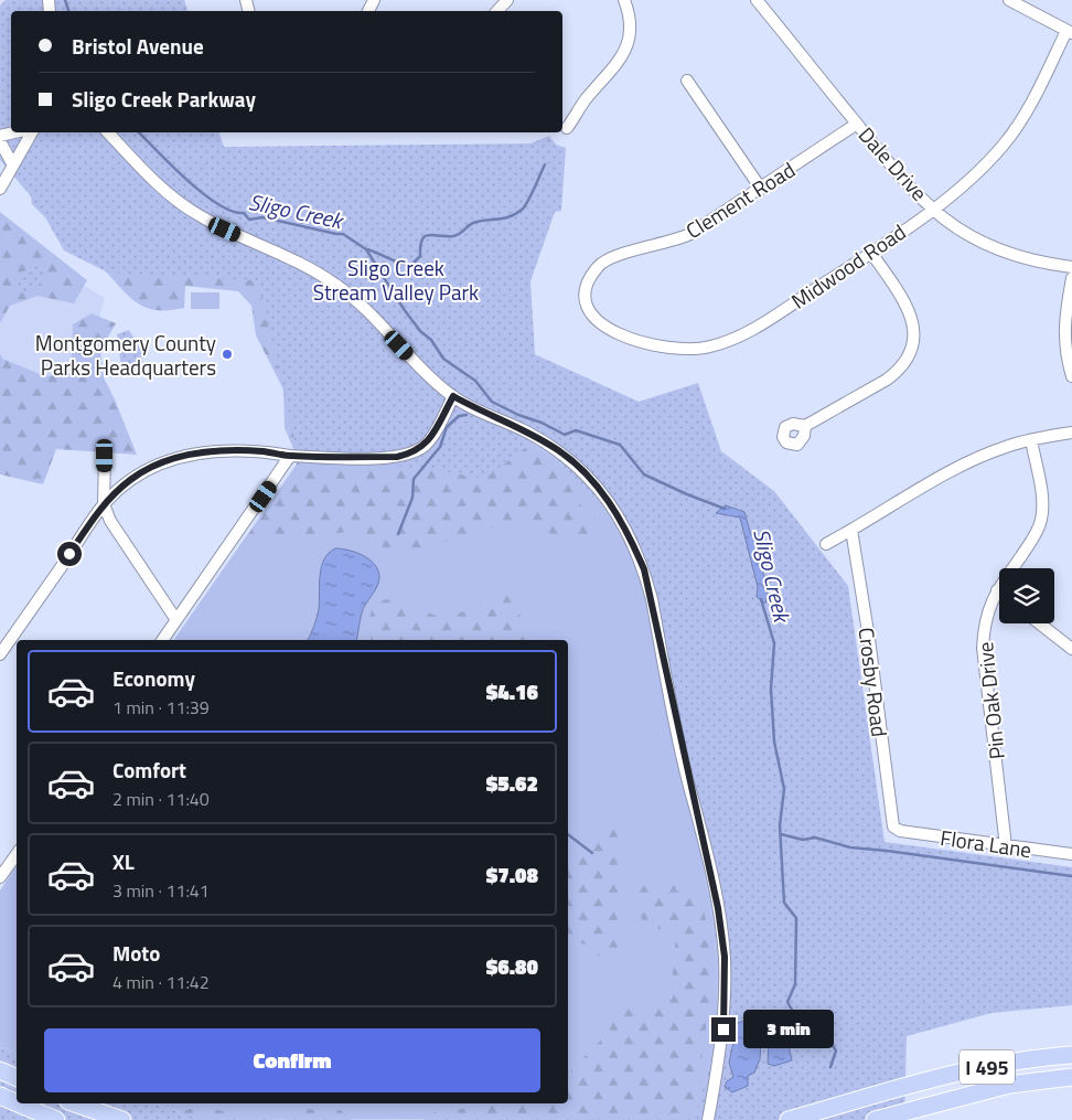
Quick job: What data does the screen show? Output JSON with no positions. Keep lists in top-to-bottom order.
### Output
{
  "streets": {
    "highway": ["I 495"],
    "street": [
      "Dale Drive",
      "Clement Road",
      "Midwood Road",
      "Crosby Road",
      "Pin Oak Drive",
      "Flora Lane"
    ]
  },
  "crossings": [
    ["Dale Drive", "Clement Road"],
    ["Dale Drive", "Midwood Road"],
    ["Clement Road", "Midwood Road"],
    ["Crosby Road", "Flora Lane"],
    ["Pin Oak Drive", "Flora Lane"]
  ],
  "water": ["Sligo Creek"],
  "parks": ["Sligo Creek Stream Valley Park"],
  "places": ["Montgomery County Parks Headquarters"],
  "page": {
    "banner": ["Bristol Avenue", "Sligo Creek Parkway"],
    "list": [
      {
        "name": "Economy",
        "note": "1 min · 11:39",
        "value": "$4.16"
      },
      {
        "name": "Comfort",
        "note": "2 min · 11:40",
        "value": "$5.62"
      },
      {
        "name": "XL",
        "note": "3 min · 11:41",
        "value": "$7.08"
      },
      {
        "name": "Moto",
        "note": "4 min · 11:42",
        "value": "$6.80"
      }
    ],
    "bubble": "3 min",
    "buttons": "Confirm"
  }
}
